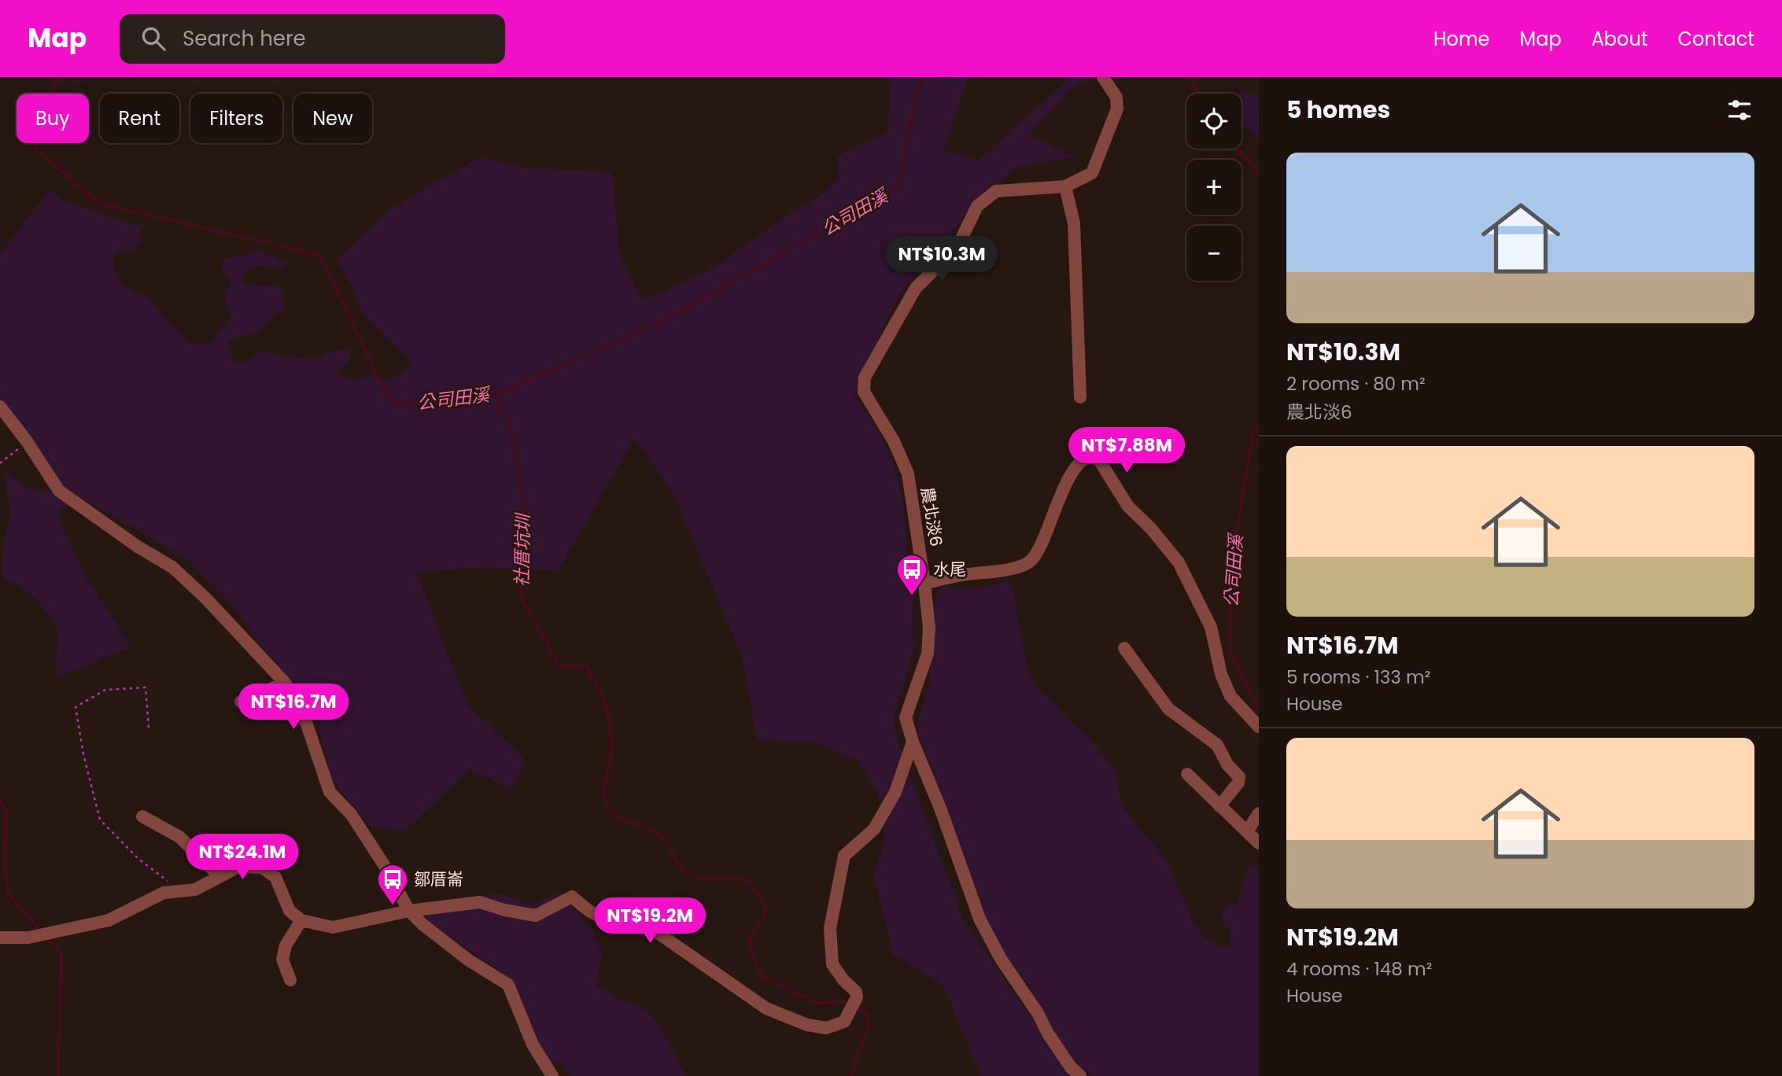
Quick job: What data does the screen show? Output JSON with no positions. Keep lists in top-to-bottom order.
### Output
{
  "streets": {
    "street": ["農北淡6"]
  },
  "water": ["公司田溪", "社厝坑圳"],
  "places": {
    "bus stop": ["水尾", "鄒厝崙"]
  },
  "page": {
    "header": "Map",
    "search": "Search here",
    "nav": [
      "Home",
      "Map",
      "About",
      "Contact"
    ],
    "heading": "5 homes",
    "map_buttons": ["+", "−"],
    "chip": [
      "Buy",
      "Rent",
      "Filters",
      "New"
    ],
    "list": [
      {
        "name": "NT$10.3M",
        "note": "2 rooms · 80 m² · 農北淡6"
      },
      {
        "name": "NT$16.7M",
        "note": "5 rooms · 133 m² · House"
      },
      {
        "name": "NT$19.2M",
        "note": "4 rooms · 148 m² · House"
      }
    ],
    "price": [
      "NT$10.3M",
      "NT$7.88M",
      "NT$16.7M",
      "NT$24.1M",
      "NT$19.2M"
    ]
  }
}
